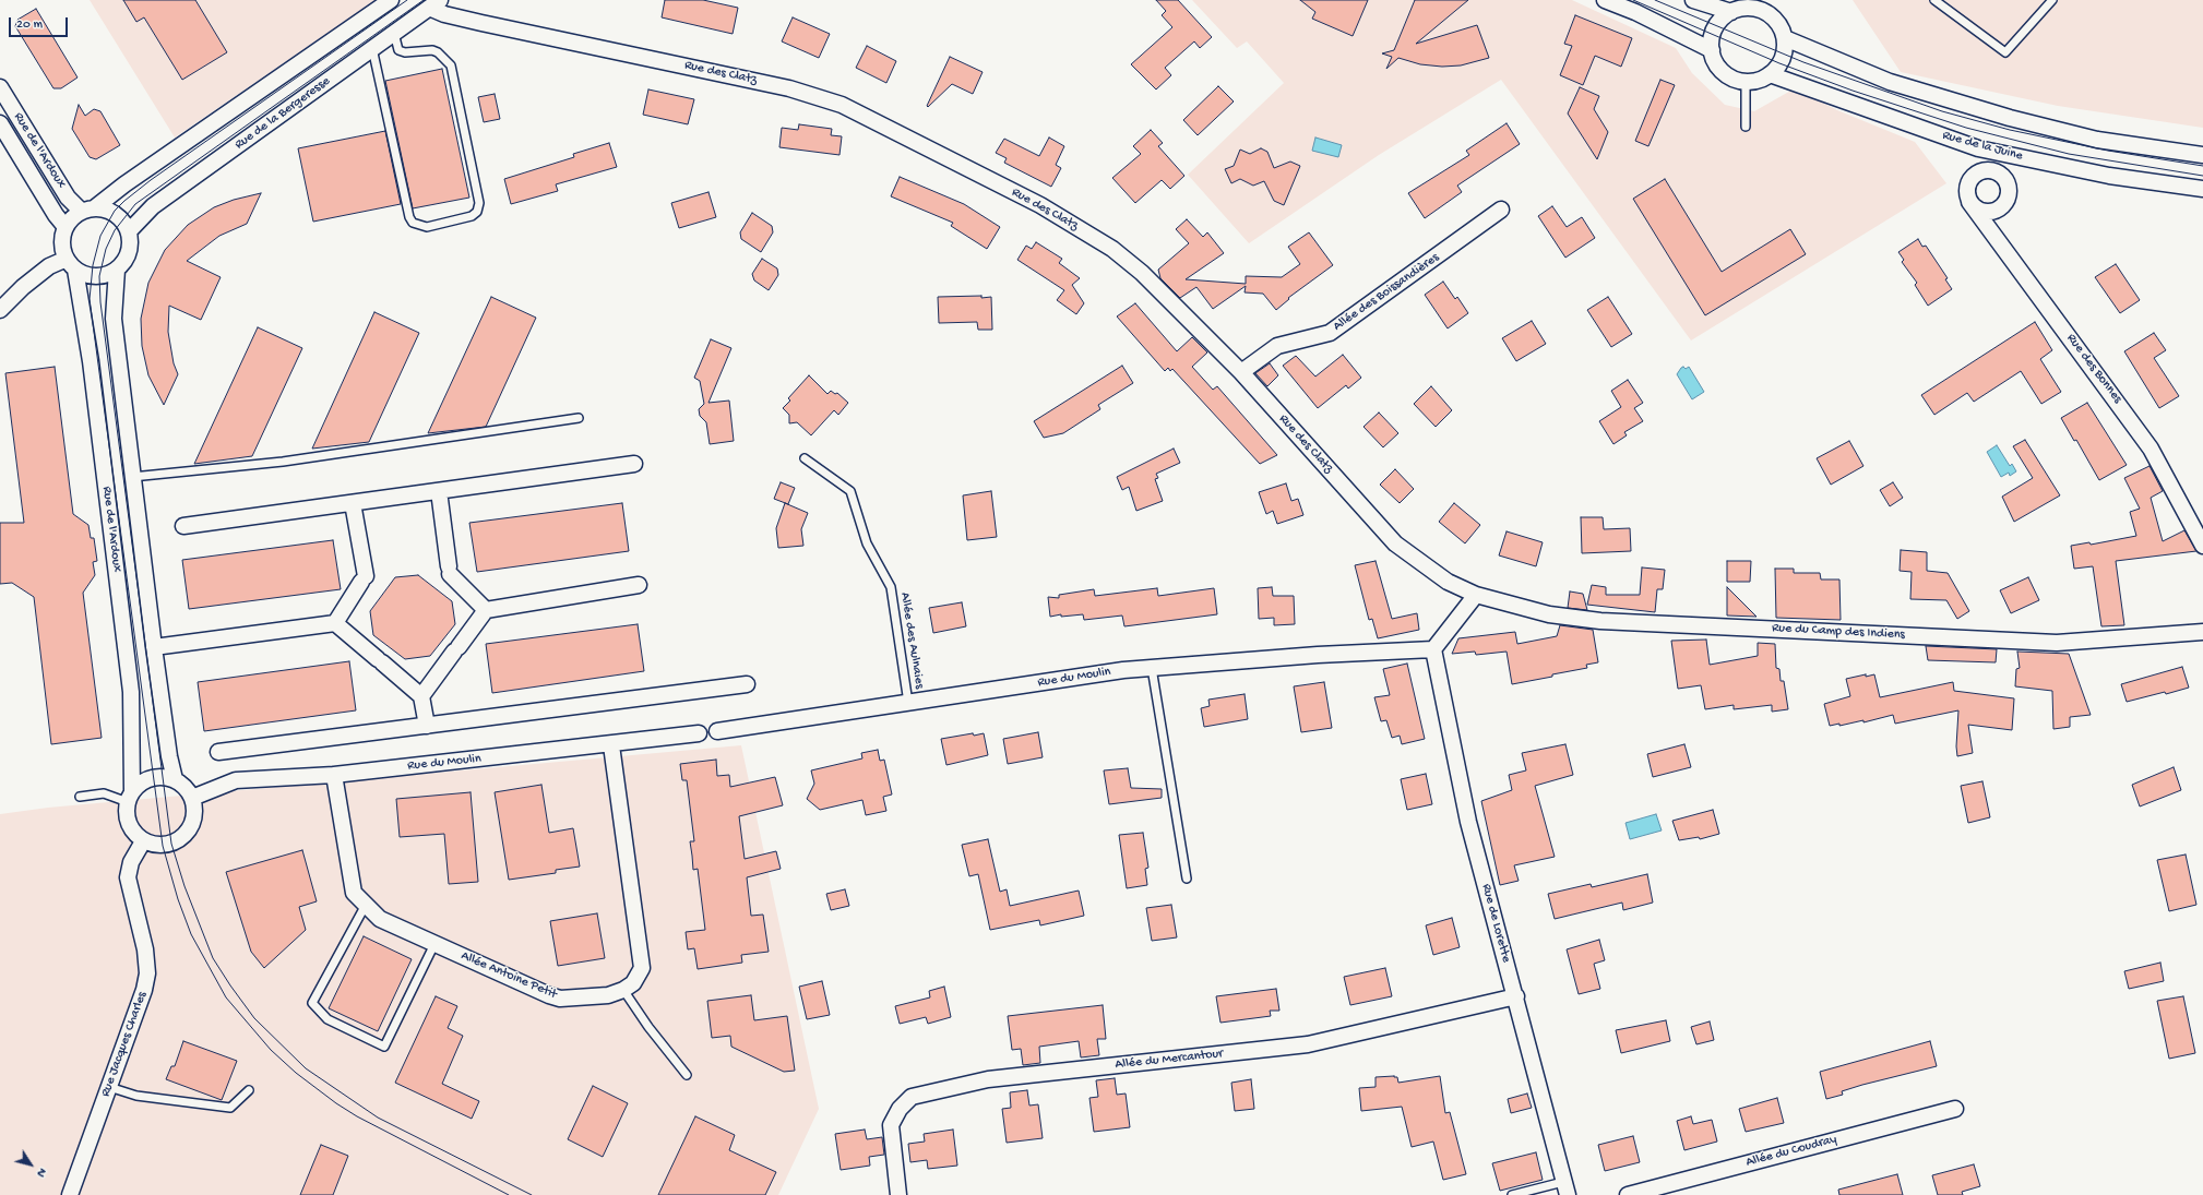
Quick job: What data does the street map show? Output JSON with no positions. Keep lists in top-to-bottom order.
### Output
{
  "streets": {
    "street": [
      "Rue des Clatz",
      "Rue de la Bergeresse",
      "Rue de la Juine",
      "Rue de l'Ardoux",
      "Allée des Boissandières",
      "Rue des Bonnes",
      "Rue du Camp des Indiens",
      "Rue du Moulin",
      "Rue de Lorette",
      "Allée Antoine Petit",
      "Rue Jacques Charles",
      "Allée du Mercantour",
      "Allée du Coudray"
    ],
    "lane": ["Allée des Aulnaies"]
  },
  "crossings": [
    ["Rue des Clatz", "Rue de la Bergeresse"],
    ["Rue des Clatz", "Allée des Boissandières"],
    ["Rue des Clatz", "Rue du Camp des Indiens"],
    ["Rue de la Bergeresse", "Rue de l'Ardoux"],
    ["Rue de l'Ardoux", "Rue du Moulin"],
    ["Rue de l'Ardoux", "Rue Jacques Charles"],
    ["Allée des Aulnaies", "Rue du Moulin"],
    ["Rue du Moulin", "Rue de Lorette"],
    ["Rue du Moulin", "Allée Antoine Petit"],
    ["Rue du Moulin", "Rue Jacques Charles"],
    ["Rue de Lorette", "Allée du Mercantour"]
  ],
  "scale_bar": "20 m",
  "north": "bottom right"
}
